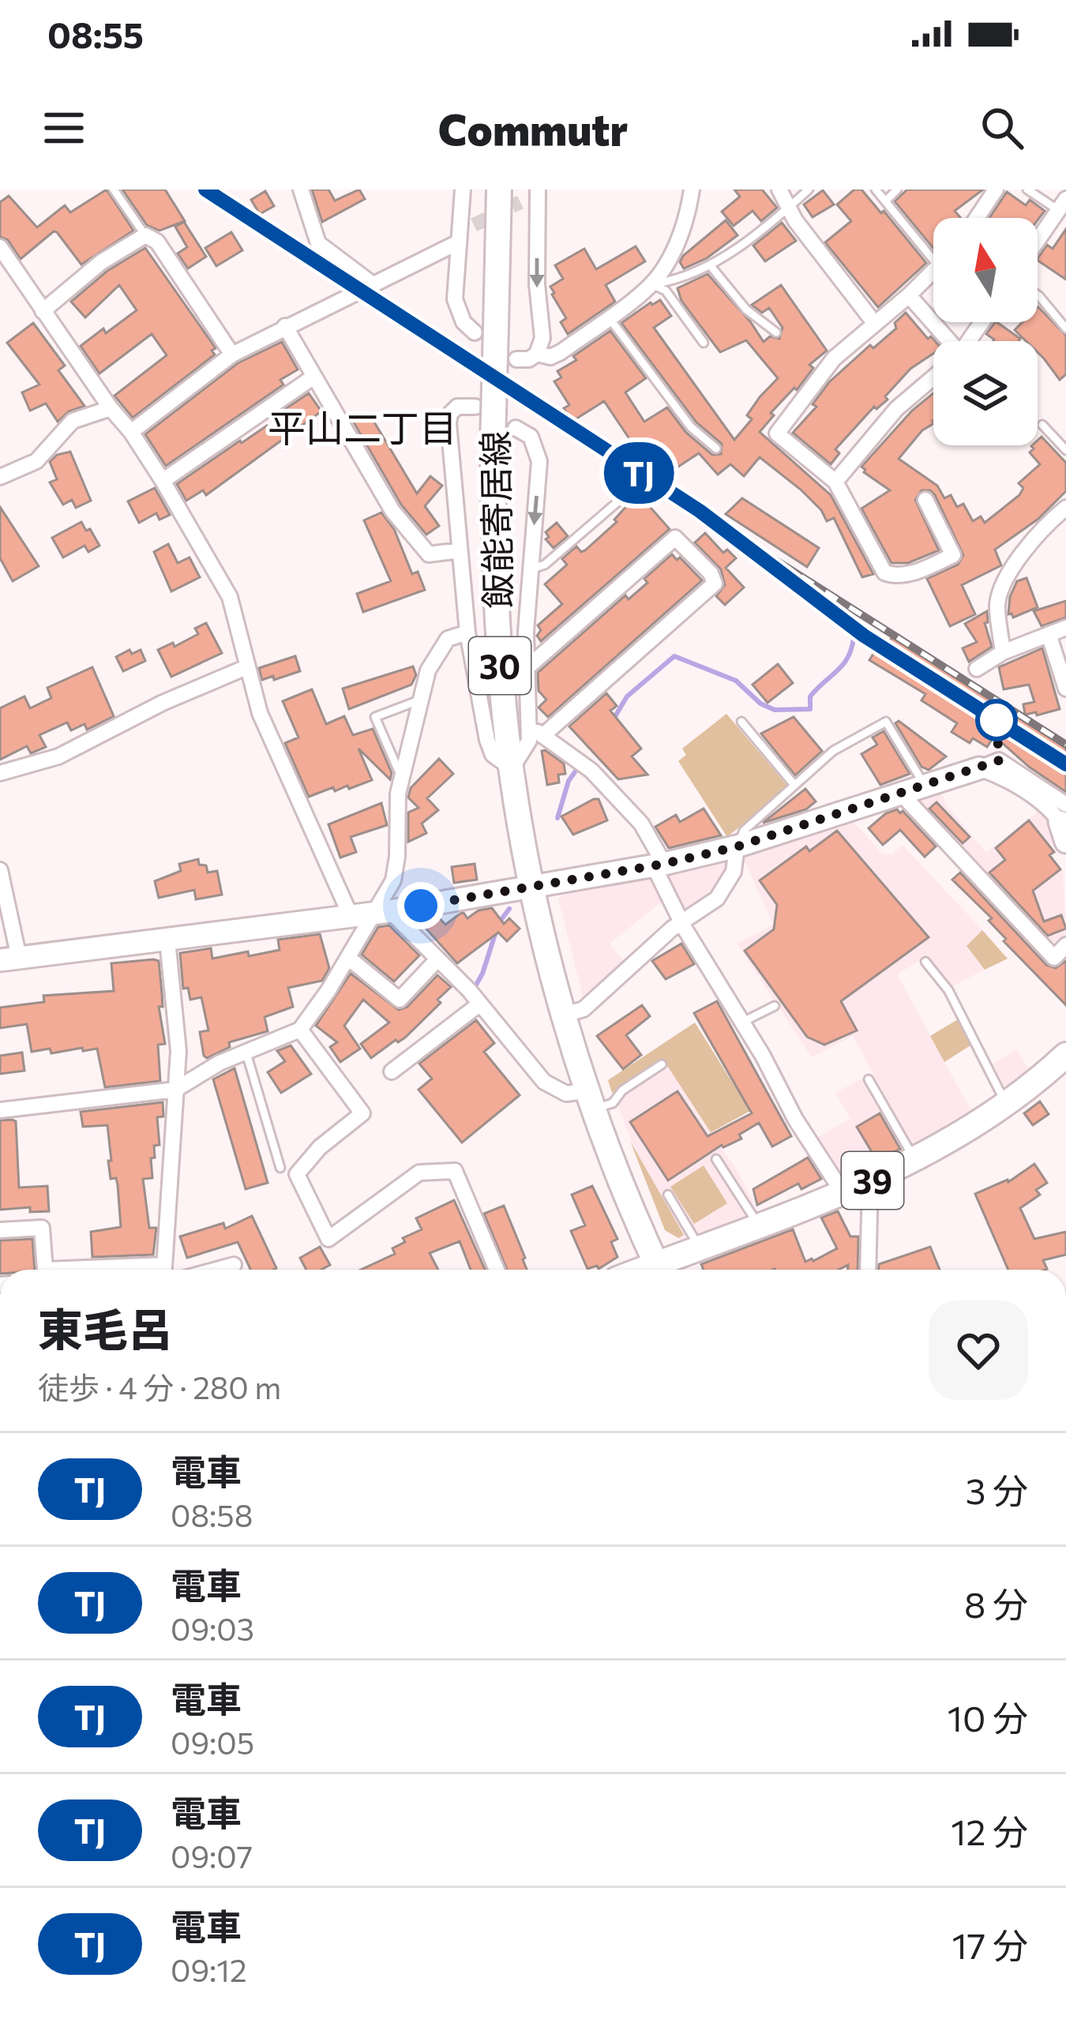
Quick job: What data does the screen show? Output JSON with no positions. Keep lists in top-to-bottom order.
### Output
{
  "streets": {
    "main road": ["飯能寄居線", "30", "39"]
  },
  "districts": ["平山二丁目"],
  "north": "top",
  "page": {
    "status": "08:55",
    "header": "Commutr",
    "on_map": "TJ",
    "heading": ["東毛呂", "徒歩 · 4 分 · 280 m"],
    "list": [
      {
        "mark": "TJ",
        "name": "電車",
        "note": "08:58",
        "value": "3 分"
      },
      {
        "mark": "TJ",
        "name": "電車",
        "note": "09:03",
        "value": "8 分"
      },
      {
        "mark": "TJ",
        "name": "電車",
        "note": "09:05",
        "value": "10 分"
      },
      {
        "mark": "TJ",
        "name": "電車",
        "note": "09:07",
        "value": "12 分"
      },
      {
        "mark": "TJ",
        "name": "電車",
        "note": "09:12",
        "value": "17 分"
      }
    ]
  }
}
